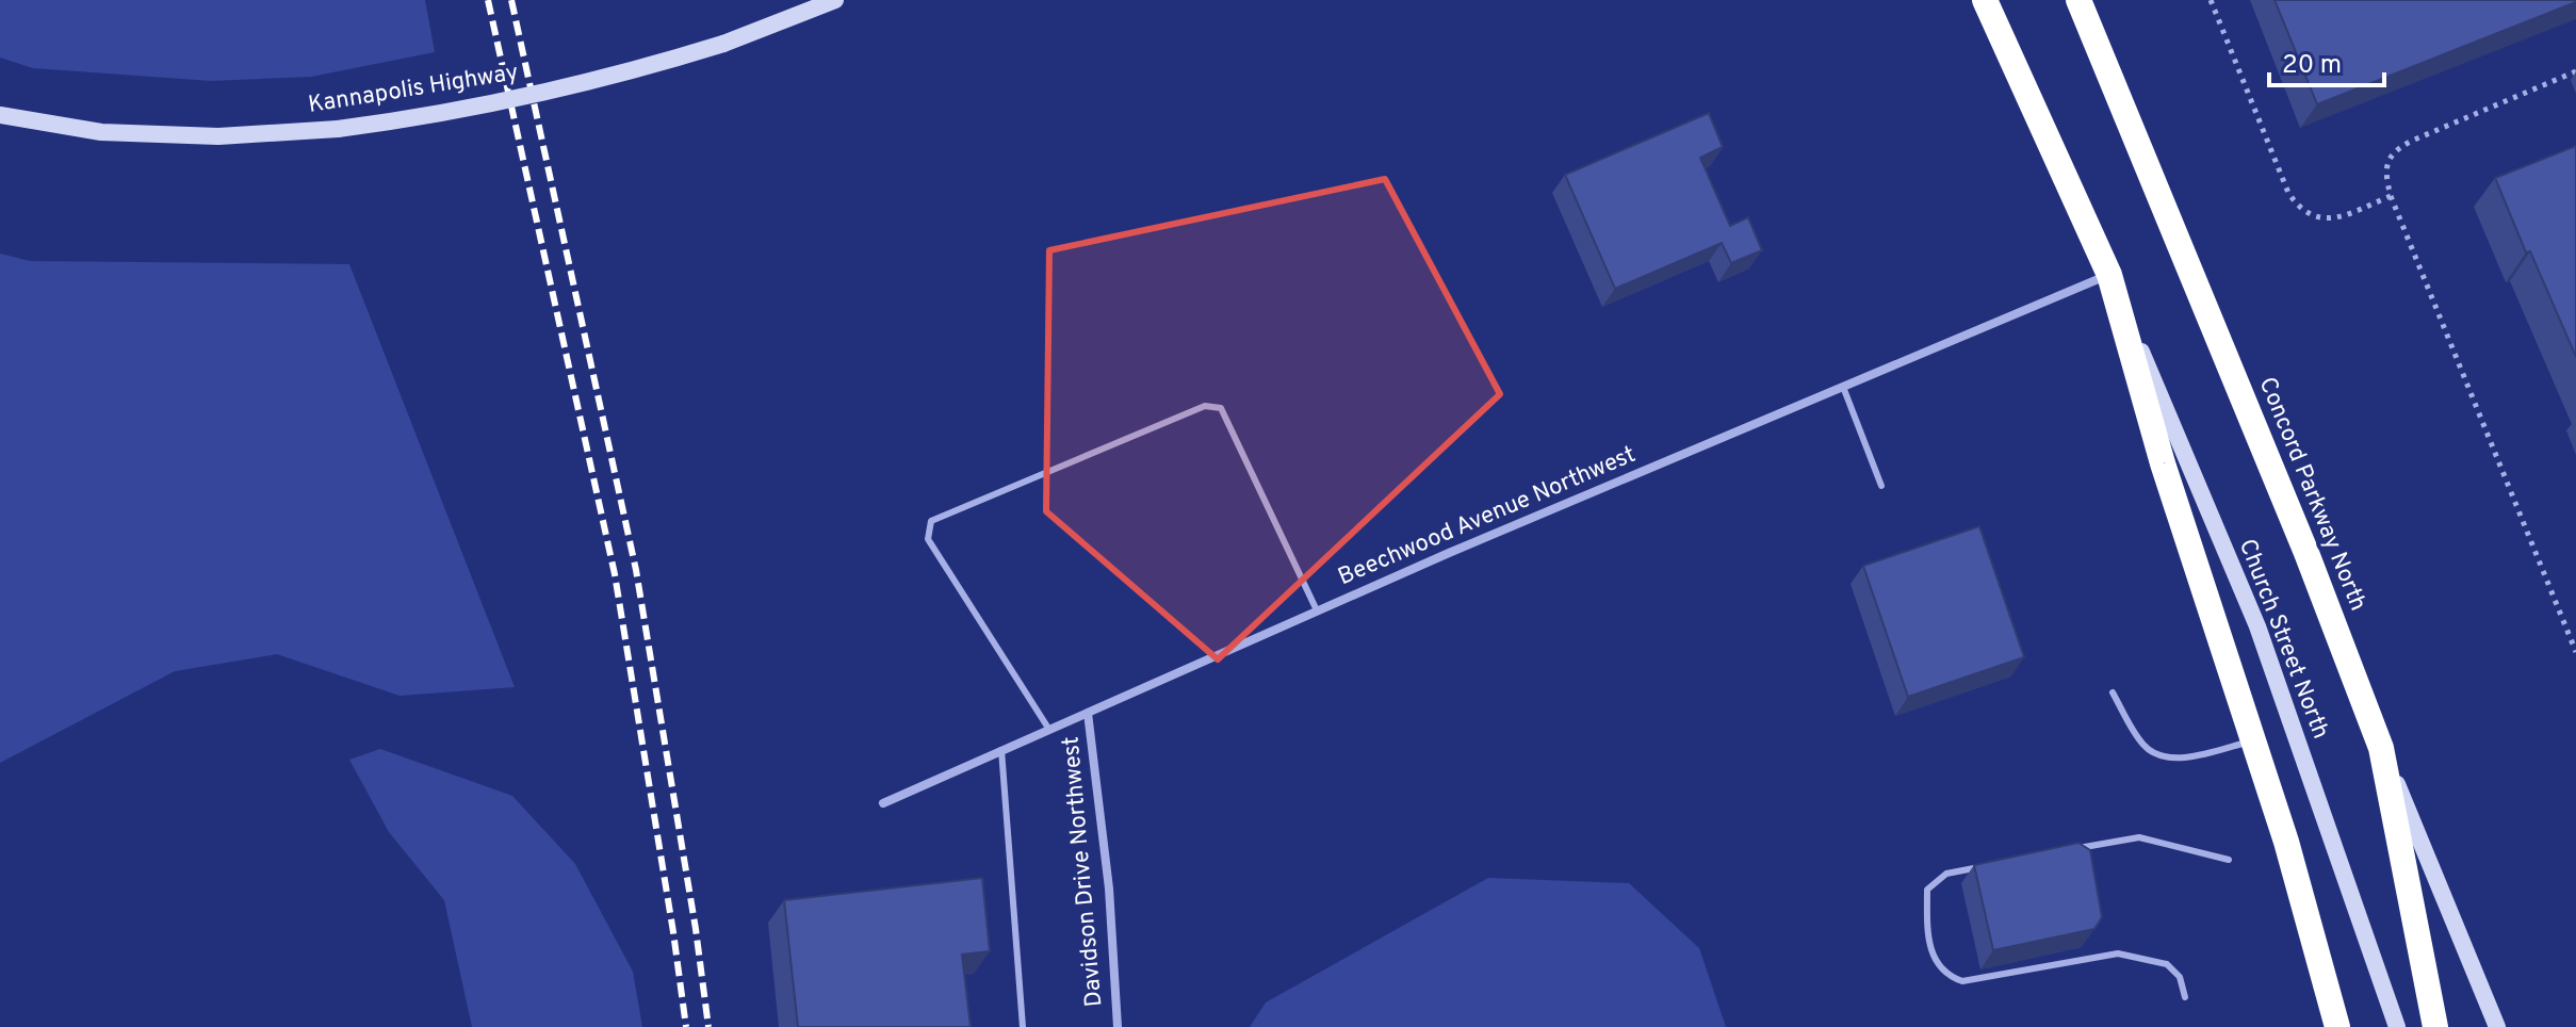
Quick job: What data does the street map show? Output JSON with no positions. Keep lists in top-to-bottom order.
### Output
{
  "streets": {
    "highway": ["Concord Parkway North"],
    "main road": ["Kannapolis Highway", "Church Street North"],
    "street": ["Beechwood Avenue Northwest", "Davidson Drive Northwest"]
  },
  "crossings": [
    ["Beechwood Avenue Northwest", "Church Street North"],
    ["Beechwood Avenue Northwest", "Davidson Drive Northwest"]
  ],
  "scale_bar": "20 m"
}
